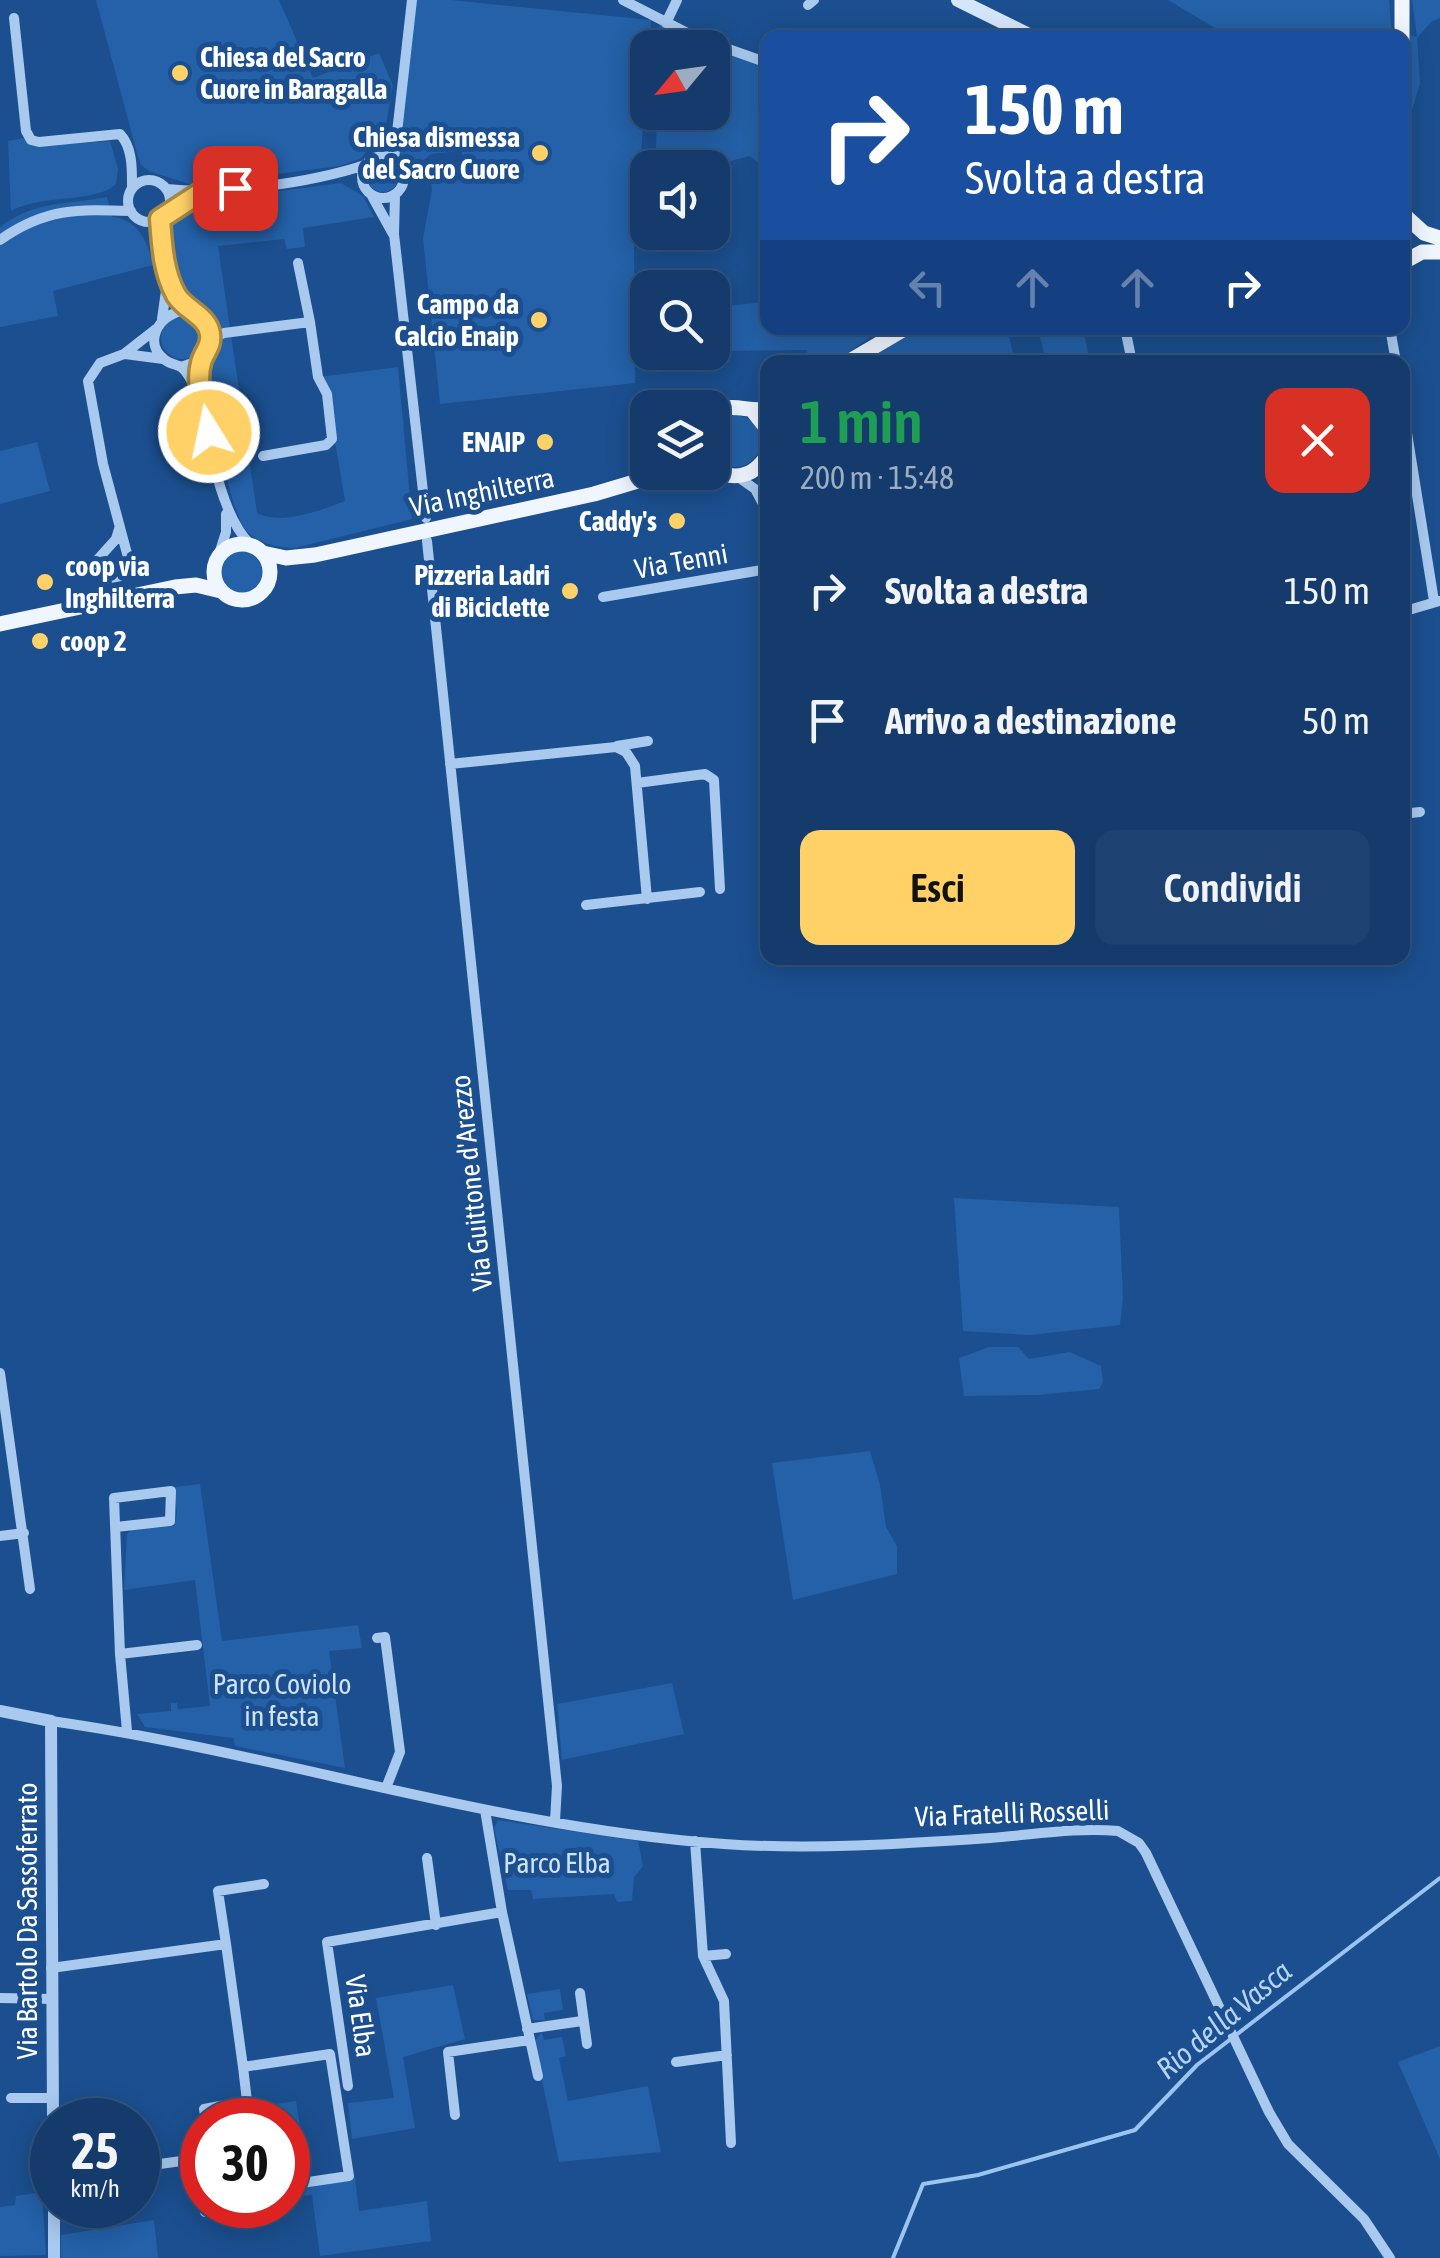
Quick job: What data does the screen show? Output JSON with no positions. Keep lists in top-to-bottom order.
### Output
{
  "streets": {
    "main road": ["Via Inghilterra"],
    "street": [
      "Via Tenni",
      "Via Guittone d'Arezzo",
      "Via Fratelli Rosselli",
      "Via Bartolo Da Sassoferrato",
      "Via Elba"
    ]
  },
  "crossings": [
    ["Via Guittone d'Arezzo", "Via Fratelli Rosselli"],
    ["Via Fratelli Rosselli", "Via Bartolo Da Sassoferrato"]
  ],
  "water": ["Rio della Vasca"],
  "parks": ["Parco Coviolo in festa", "Parco Elba"],
  "places": [
    "Chiesa del Sacro Cuore in Baragalla",
    "Chiesa dismessa del Sacro Cuore",
    "Campo da Calcio Enaip",
    "ENAIP",
    "Caddy's",
    "coop via Inghilterra",
    "Pizzeria Ladri di Biciclette",
    "coop 2"
  ],
  "north": "bottom left",
  "page": {
    "turn": ["150 m", "Svolta a destra"],
    "heading": ["1 min", "200 m · 15:48"],
    "list": [
      {
        "name": "Svolta a destra",
        "value": "150 m"
      },
      {
        "name": "Arrivo a destinazione",
        "value": "50 m"
      }
    ],
    "buttons": ["Esci", "Condividi"],
    "speed": "25 km/h",
    "limit": "30"
  }
}
